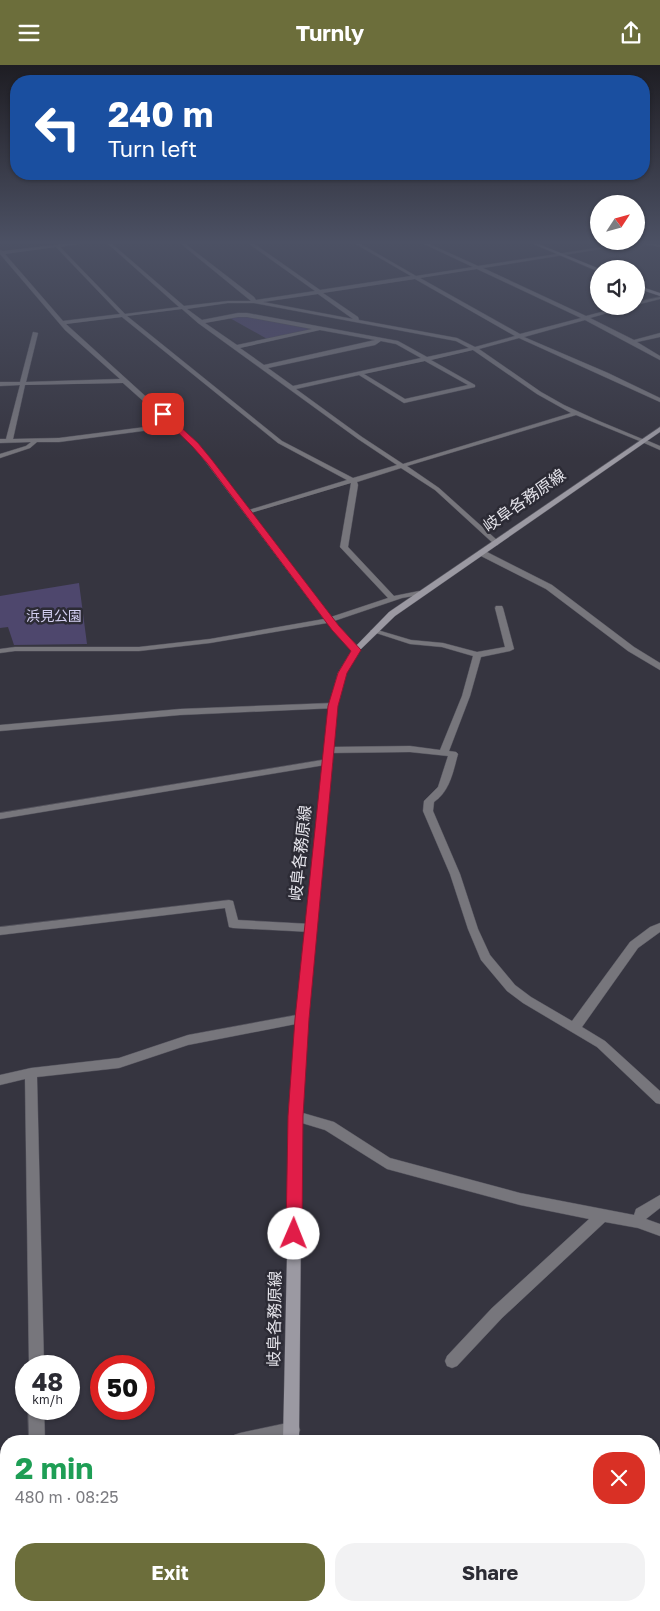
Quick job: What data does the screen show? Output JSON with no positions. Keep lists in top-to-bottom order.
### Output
{
  "streets": {
    "main road": ["岐阜各務原線"]
  },
  "parks": ["浜見公園"],
  "north": "top right",
  "page": {
    "header": "Turnly",
    "turn": ["240 m", "Turn left"],
    "speed": "48 km/h",
    "limit": "50",
    "heading": ["2 min", "480 m · 08:25"],
    "buttons": ["Exit", "Share"]
  }
}
